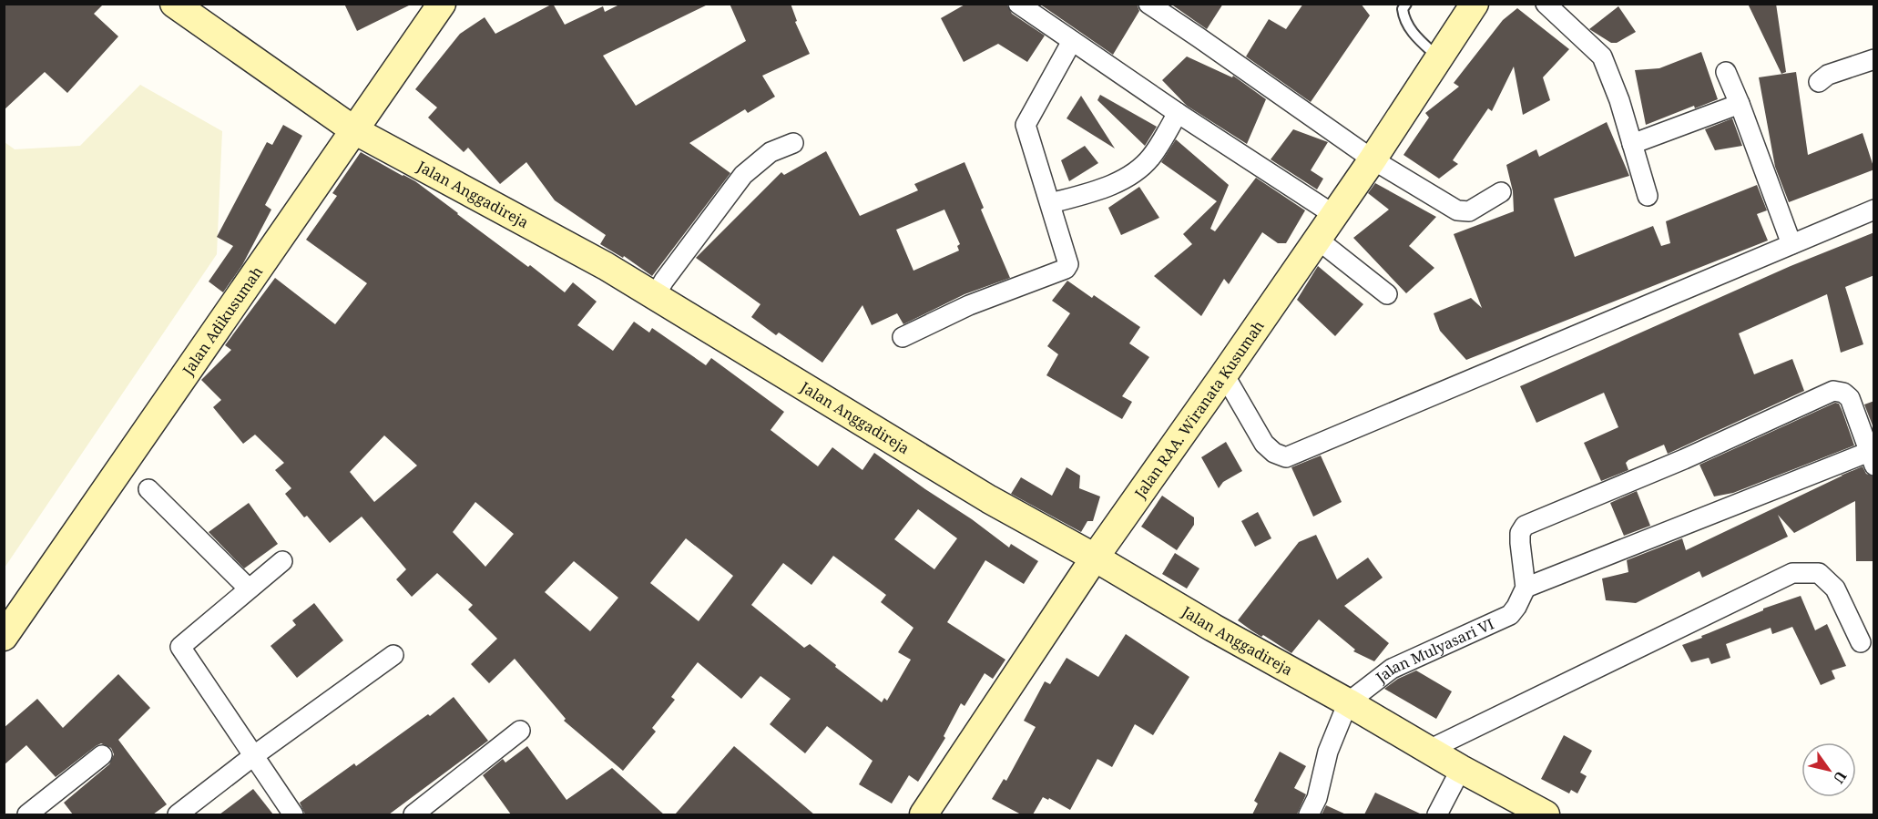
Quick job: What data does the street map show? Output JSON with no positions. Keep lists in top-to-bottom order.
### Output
{
  "streets": {
    "main road": ["Jalan Anggadireja", "Jalan Adikusumah", "Jalan RAA. Wiranata Kusumah"],
    "street": ["Jalan Mulyasari VI"]
  },
  "crossings": [
    ["Jalan Anggadireja", "Jalan Adikusumah"],
    ["Jalan Anggadireja", "Jalan RAA. Wiranata Kusumah"],
    ["Jalan Anggadireja", "Jalan Mulyasari VI"]
  ],
  "north": "bottom right"
}
